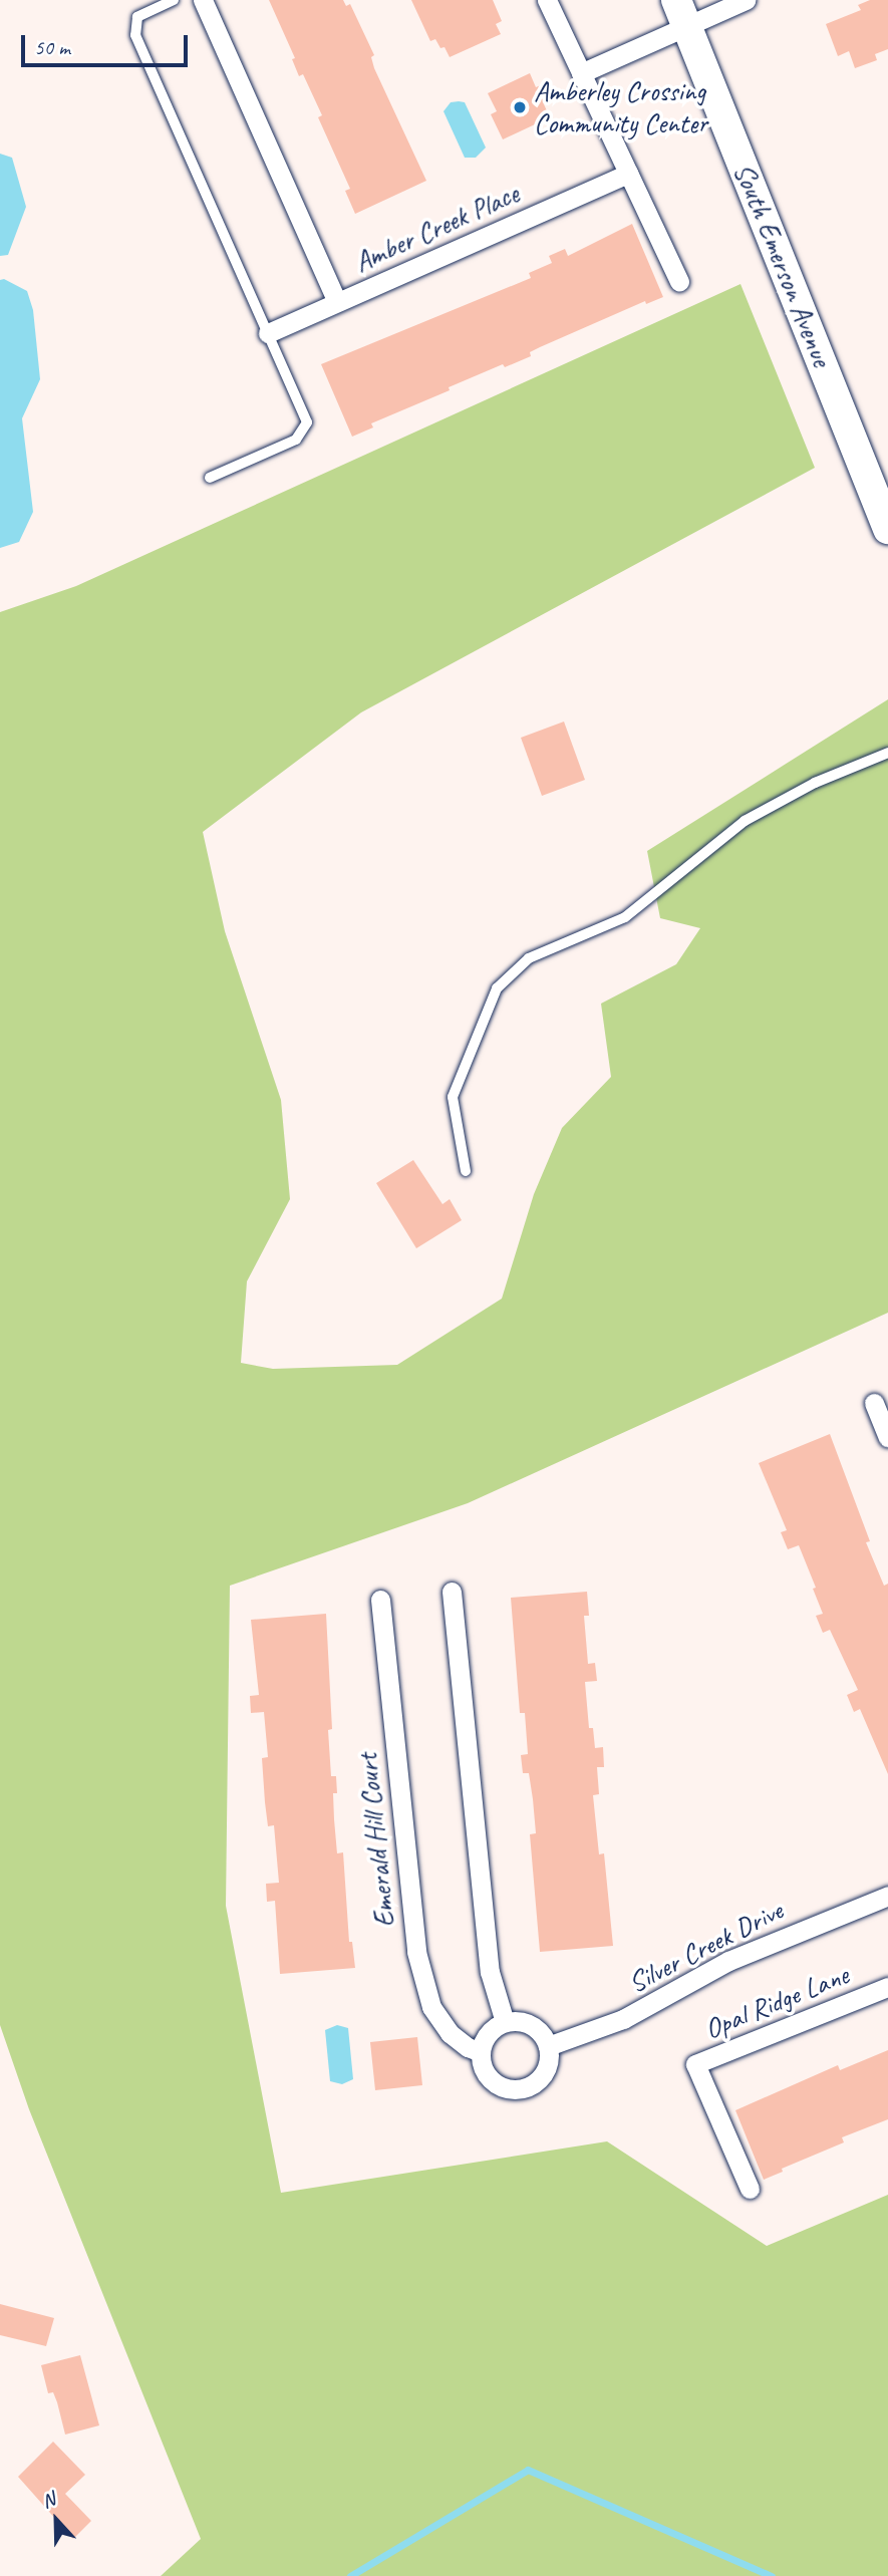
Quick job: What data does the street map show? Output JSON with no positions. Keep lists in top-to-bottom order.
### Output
{
  "streets": {
    "main road": ["South Emerson Avenue"],
    "street": [
      "Amber Creek Place",
      "Emerald Hill Court",
      "Silver Creek Drive",
      "Opal Ridge Lane"
    ]
  },
  "crossings": [
    ["Emerald Hill Court", "Silver Creek Drive"]
  ],
  "places": ["Amberley Crossing Community Center"],
  "scale_bar": "50 m",
  "north": "top"
}
